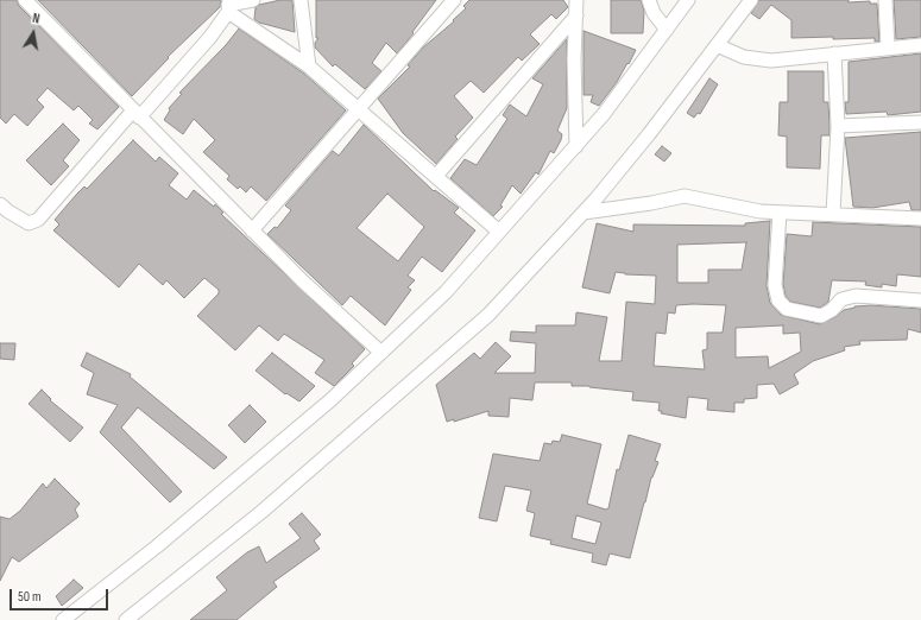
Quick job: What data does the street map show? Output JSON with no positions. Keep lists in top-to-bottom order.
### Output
{
  "scale_bar": "50 m",
  "north": "top"
}
